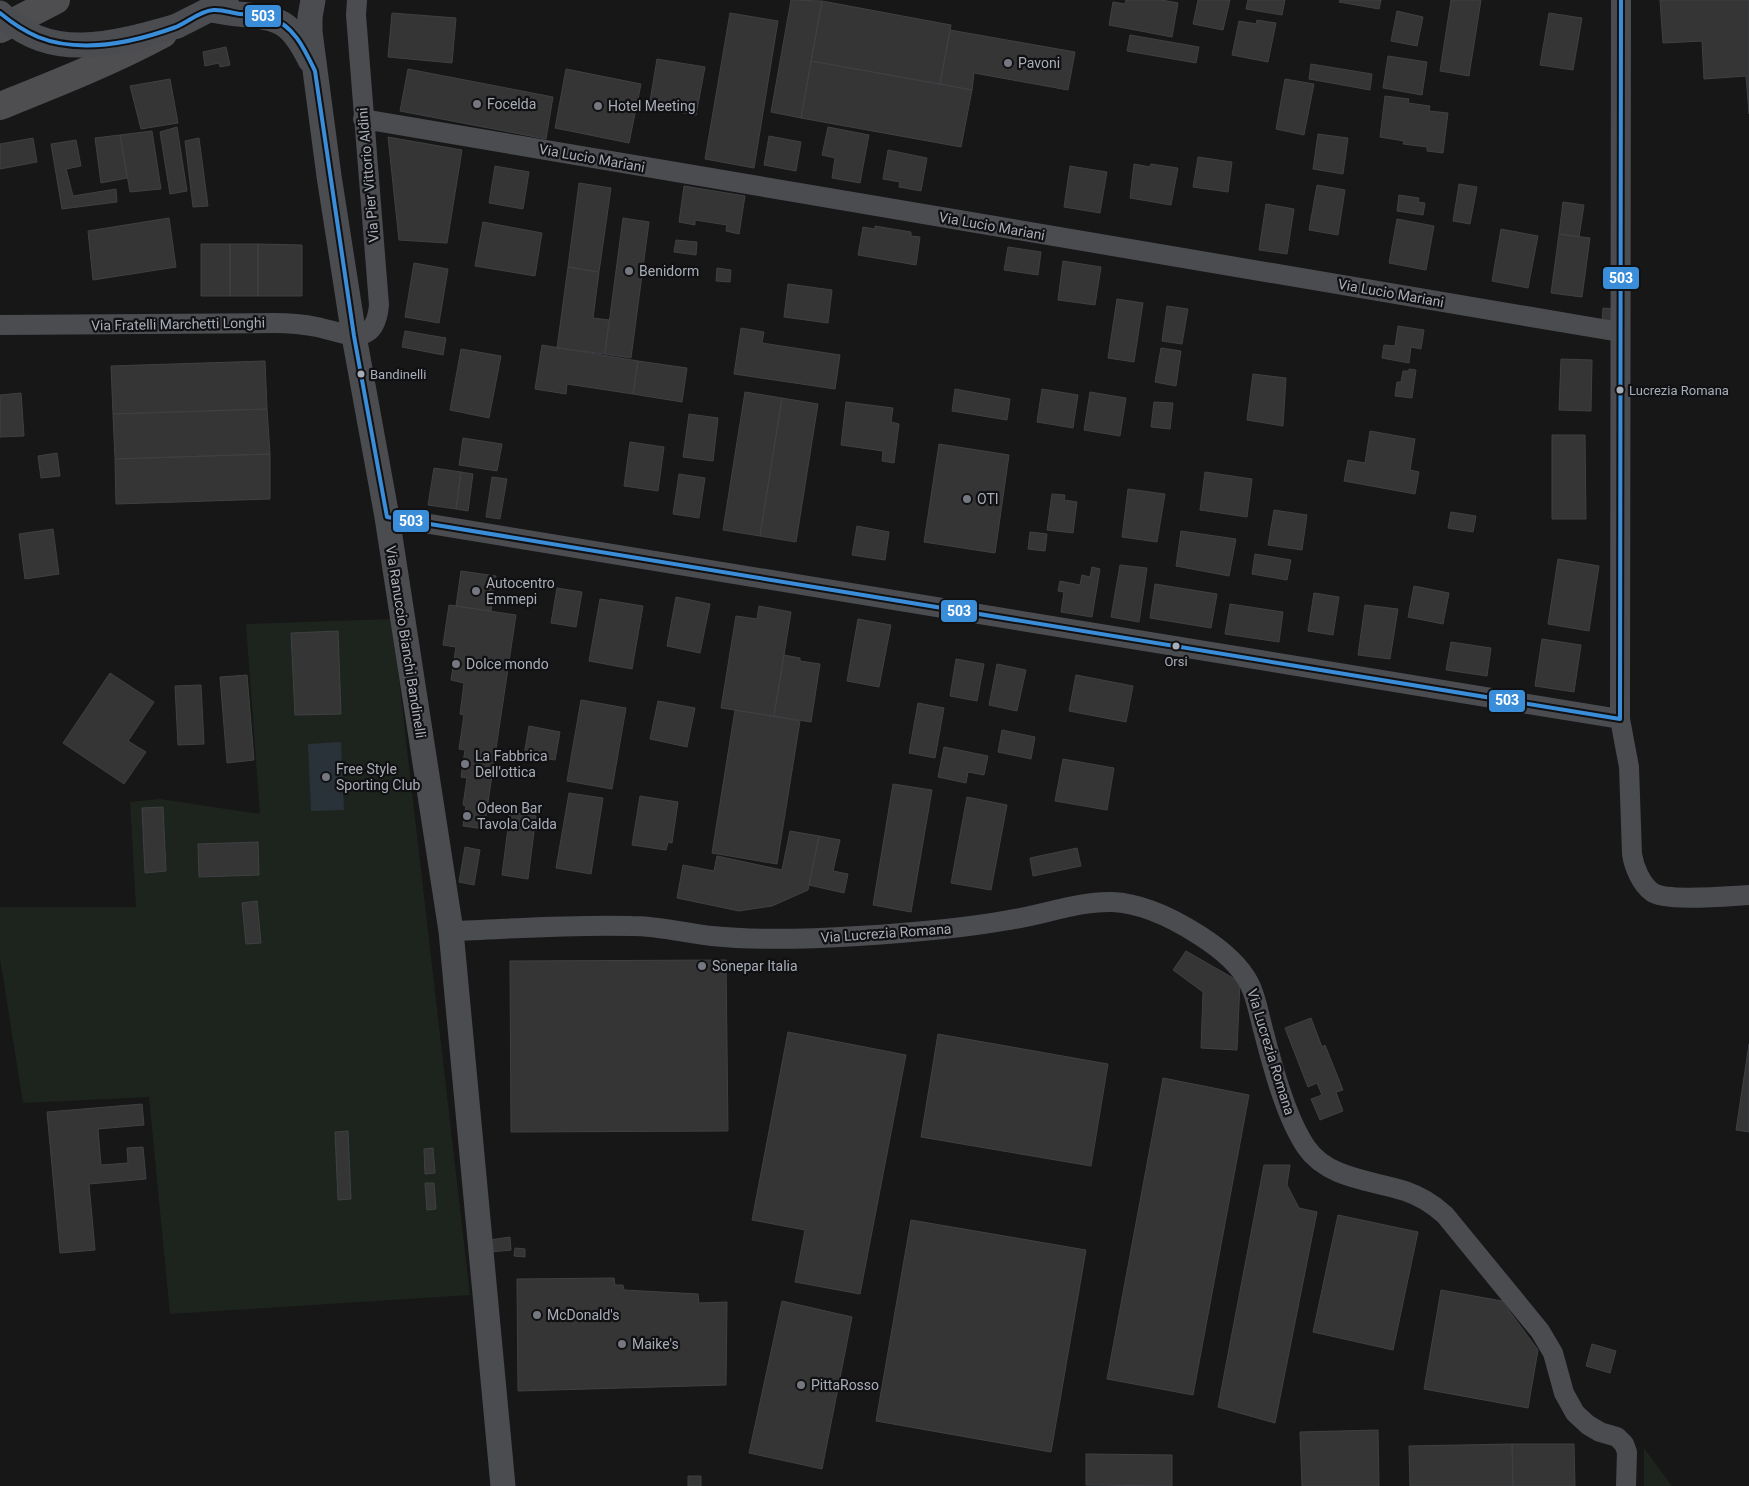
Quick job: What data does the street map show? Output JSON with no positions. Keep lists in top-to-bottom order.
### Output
{
  "streets": {
    "street": [
      "Via Lucio Mariani",
      "Via Pier Vittorio Aldini",
      "Via Fratelli Marchetti Longhi",
      "Via Ranuccio Bianchi Bandinelli",
      "Via Lucrezia Romana"
    ]
  },
  "crossings": [
    ["Via Lucio Mariani", "Via Pier Vittorio Aldini"],
    ["Via Pier Vittorio Aldini", "Via Fratelli Marchetti Longhi"],
    ["Via Pier Vittorio Aldini", "Via Ranuccio Bianchi Bandinelli"],
    ["Via Fratelli Marchetti Longhi", "Via Ranuccio Bianchi Bandinelli"],
    ["Via Ranuccio Bianchi Bandinelli", "Via Lucrezia Romana"]
  ],
  "places": [
    "Pavoni",
    "Focelda",
    "Hotel Meeting",
    "Benidorm",
    "Bandinelli",
    "Lucrezia Romana",
    "OTI",
    "Autocentro Emmepi",
    "Orsi",
    "Dolce mondo",
    "La Fabbrica Dell'ottica",
    "Free Style Sporting Club",
    "Odeon Bar Tavola Calda",
    "Sonepar Italia",
    "McDonald's",
    "Maike's",
    "PittaRosso"
  ],
  "lines": ["transit line 503"]
}
